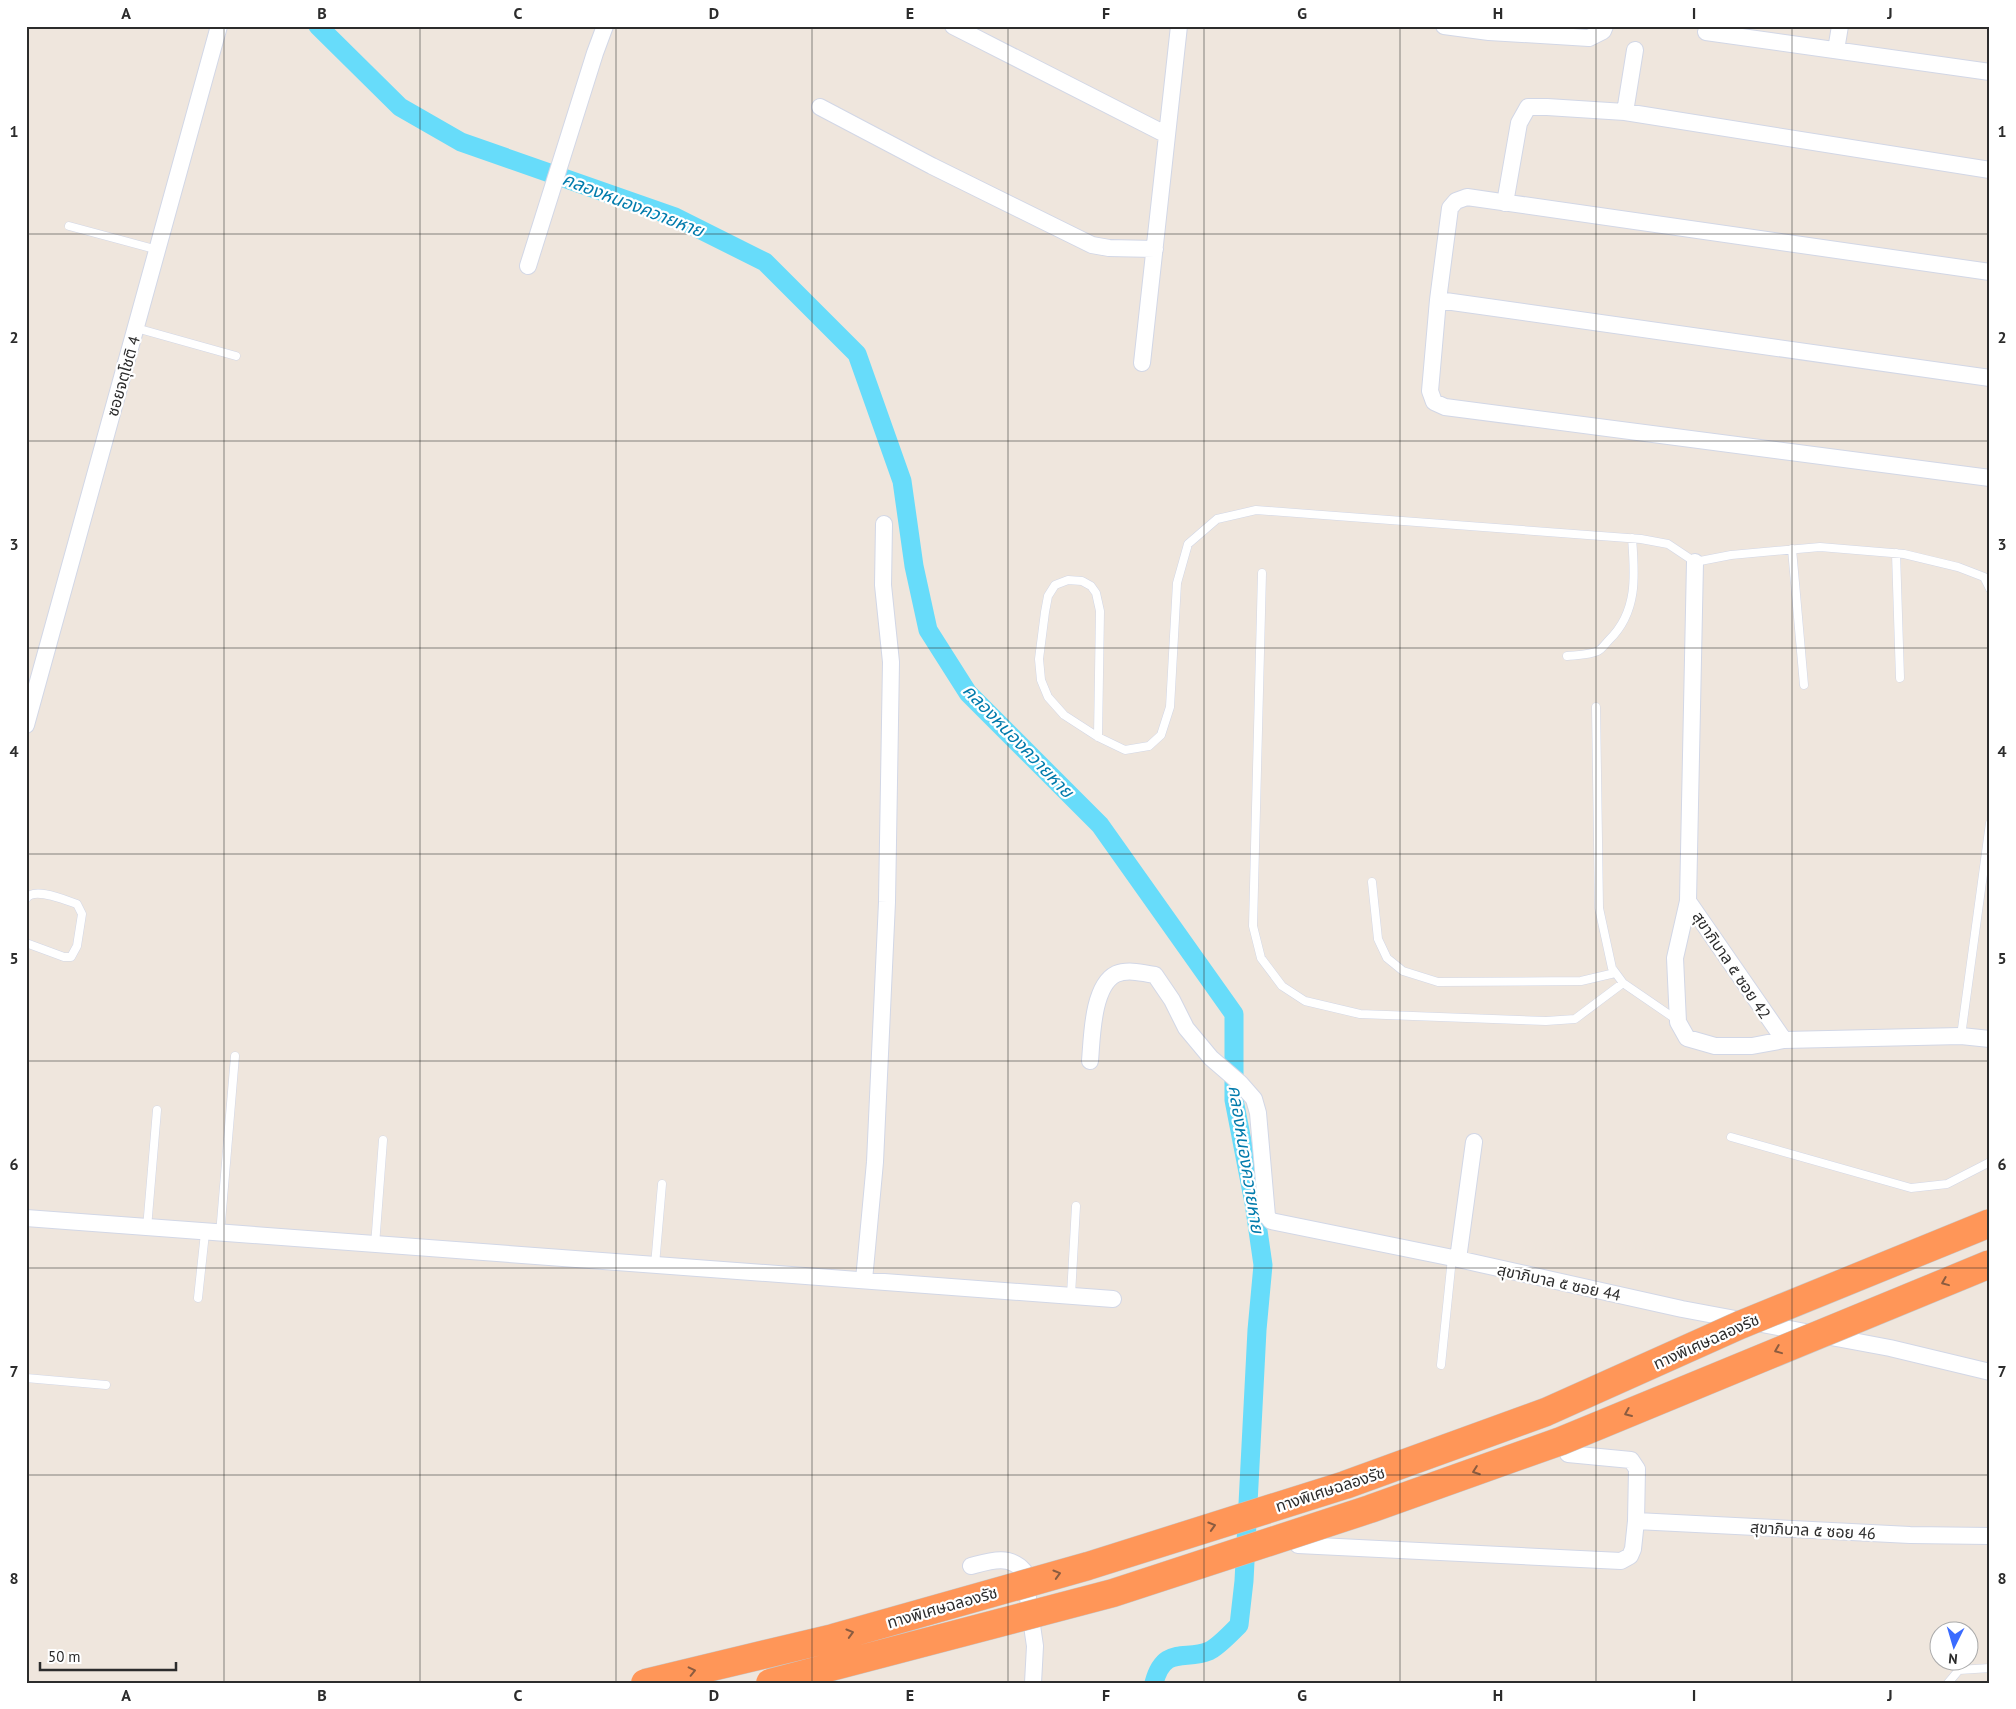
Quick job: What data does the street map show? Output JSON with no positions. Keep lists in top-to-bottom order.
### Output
{
  "streets": {
    "highway": ["ทางพิเศษฉลองรัช"],
    "street": [
      "ซอยจตุโชติ 4",
      "สุขาภิบาล ๕ ซอย 42",
      "สุขาภิบาล ๕ ซอย 44",
      "สุขาภิบาล ๕ ซอย 46"
    ]
  },
  "water": ["คลองหนองควายหาย"],
  "scale_bar": "50 m",
  "north": "bottom",
  "grid": {
    "columns": [
      "A",
      "B",
      "C",
      "D",
      "E",
      "F",
      "G",
      "H",
      "I",
      "J"
    ],
    "rows": [
      "1",
      "2",
      "3",
      "4",
      "5",
      "6",
      "7",
      "8"
    ]
  }
}
